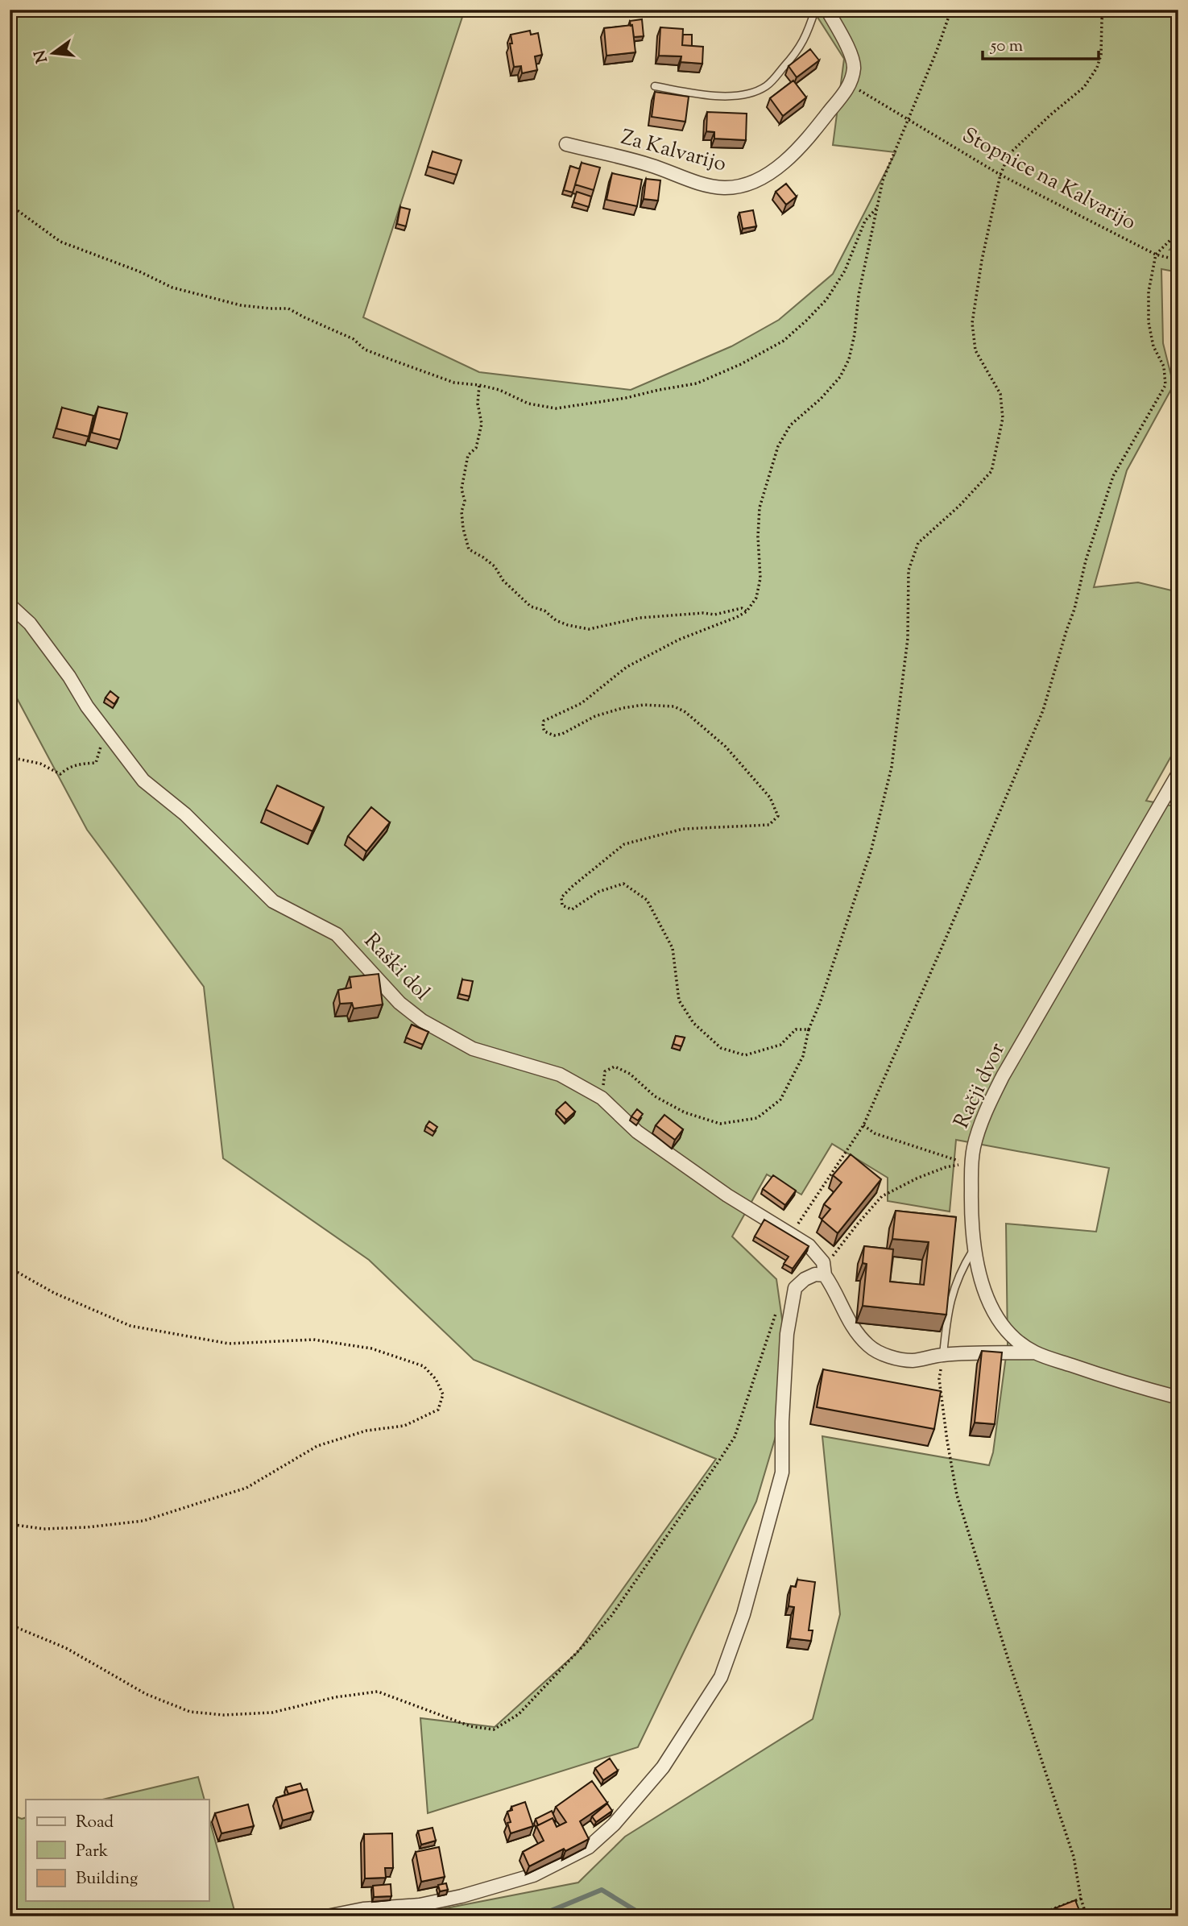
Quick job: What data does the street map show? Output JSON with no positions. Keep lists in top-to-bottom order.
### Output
{
  "streets": {
    "street": ["Za Kalvarijo", "Raški dol", "Račji dvor"],
    "path": ["Stopnice na Kalvarijo"]
  },
  "crossings": [
    ["Za Kalvarijo", "Stopnice na Kalvarijo"],
    ["Raški dol", "Račji dvor"]
  ],
  "legend": ["Road", "Park", "Building"],
  "scale_bar": "50 m",
  "north": "left"
}
